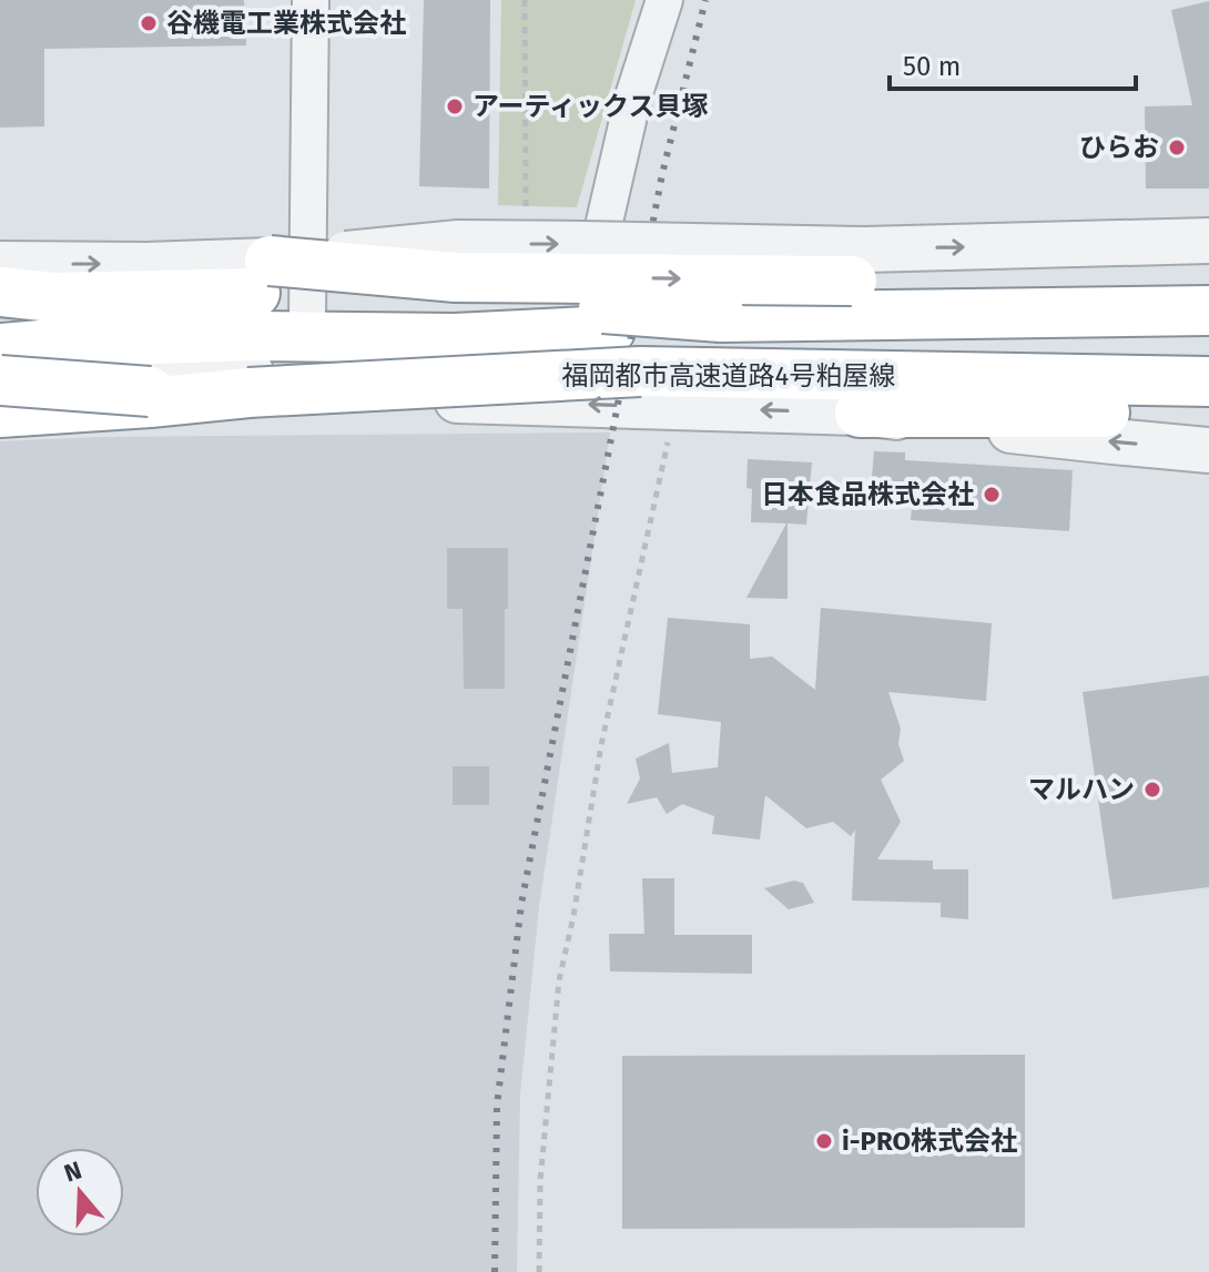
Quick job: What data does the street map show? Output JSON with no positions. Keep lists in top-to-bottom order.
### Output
{
  "streets": {
    "highway": ["福岡都市高速道路4号粕屋線"]
  },
  "places": [
    "谷機電工業株式会社",
    "アーティックス貝塚",
    "ひらお",
    "日本食品株式会社",
    "マルハン",
    "i-PRO株式会社"
  ],
  "scale_bar": "50 m",
  "north": "top"
}
